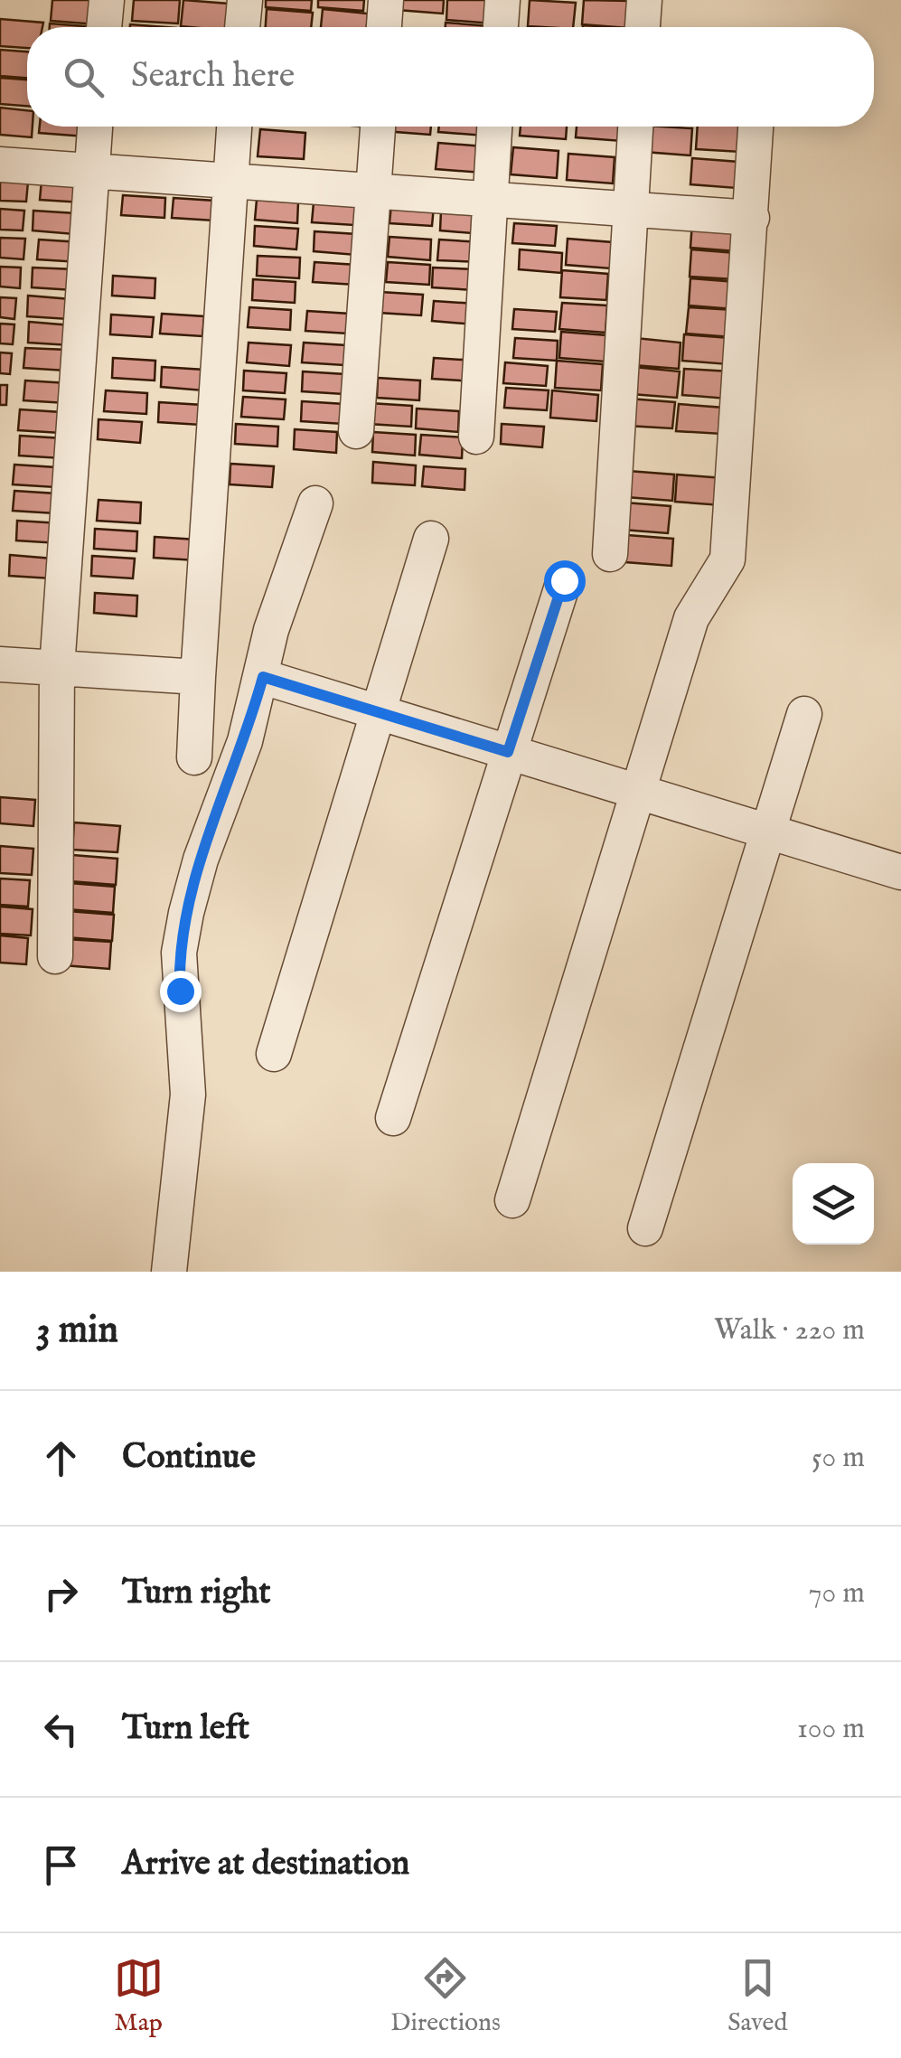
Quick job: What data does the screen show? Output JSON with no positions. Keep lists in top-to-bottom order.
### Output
{
  "page": {
    "search": "Search here",
    "heading": ["3 min", "Walk · 220 m"],
    "list": [
      ["Continue", "50 m"],
      ["Turn right", "70 m"],
      ["Turn left", "100 m"],
      "Arrive at destination"
    ],
    "nav": ["Map", "Directions", "Saved"]
  }
}
